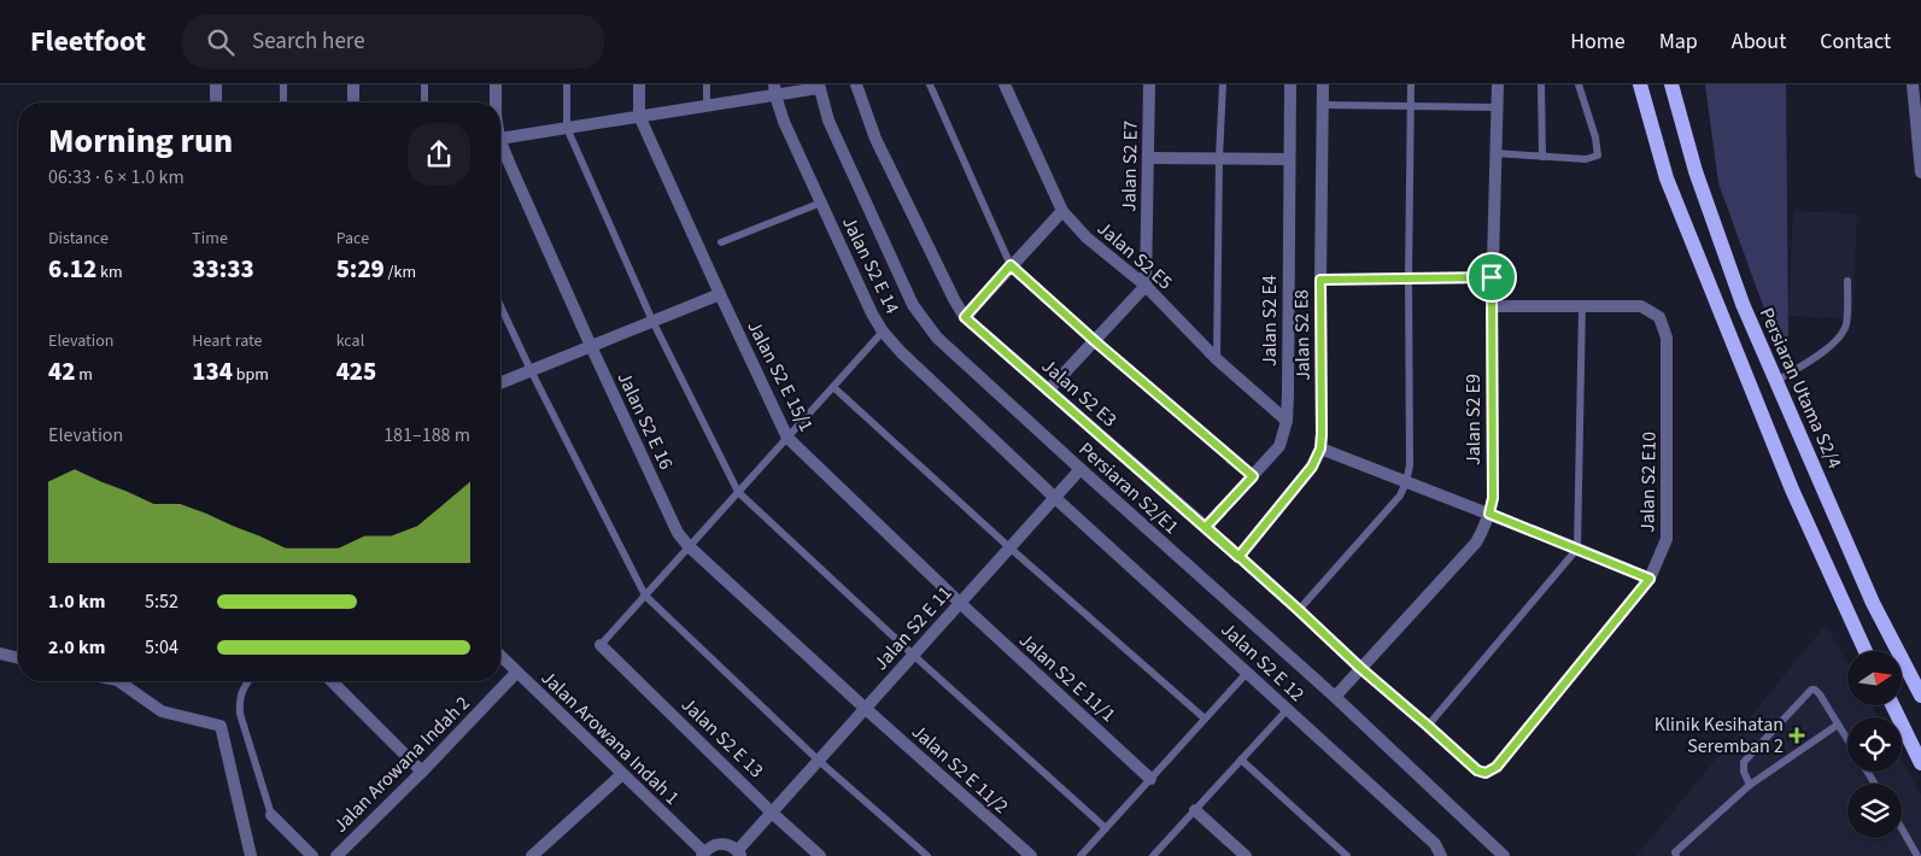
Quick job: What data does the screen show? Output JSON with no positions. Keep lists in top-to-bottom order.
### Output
{
  "streets": {
    "main road": ["Persiaran Utama S2/4"],
    "street": [
      "Jalan S2 E7",
      "Jalan S2 E5",
      "Jalan S2 E 14",
      "Jalan S2 E4",
      "Jalan S2 E8",
      "Jalan S2 E 15/1",
      "Jalan S2 E3",
      "Jalan S2 E9",
      "Jalan S2 E 16",
      "Jalan S2 E10",
      "Persiaran S2/E1",
      "Jalan S2 E 11",
      "Jalan S2 E 12",
      "Jalan S2 E 11/1",
      "Jalan Arowana Indah 1",
      "Jalan S2 E 13",
      "Jalan Arowana Indah 2",
      "Jalan S2 E 11/2"
    ]
  },
  "crossings": [
    ["Jalan S2 E7", "Jalan S2 E5"],
    ["Jalan S2 E5", "Jalan S2 E4"],
    ["Jalan S2 E 14", "Jalan S2 E 11"],
    ["Jalan S2 E 14", "Jalan S2 E 12"],
    ["Jalan S2 E4", "Jalan S2 E3"],
    ["Jalan S2 E8", "Jalan S2 E3"],
    ["Jalan S2 E 15/1", "Jalan S2 E 11"],
    ["Jalan S2 E 15/1", "Jalan S2 E 11/1"],
    ["Jalan S2 E3", "Jalan S2 E9"],
    ["Jalan S2 E3", "Jalan S2 E10"],
    ["Jalan S2 E9", "Jalan S2 E10"],
    ["Jalan S2 E9", "Persiaran S2/E1"],
    ["Jalan S2 E 16", "Jalan S2 E 11"],
    ["Jalan S2 E 16", "Jalan S2 E 11/2"],
    ["Persiaran S2/E1", "Jalan S2 E 11"],
    ["Jalan S2 E 11", "Jalan S2 E 12"],
    ["Jalan S2 E 11", "Jalan S2 E 11/1"],
    ["Jalan S2 E 11", "Jalan S2 E 13"],
    ["Jalan S2 E 11", "Jalan S2 E 11/2"],
    ["Jalan Arowana Indah 1", "Jalan Arowana Indah 2"]
  ],
  "places": {
    "health": ["Klinik Kesihatan Seremban 2"]
  },
  "north": "right",
  "page": {
    "header": "Fleetfoot",
    "search": "Search here",
    "nav": [
      "Home",
      "Map",
      "About",
      "Contact"
    ],
    "heading": ["Morning run", "06:33 · 6 × 1.0 km"],
    "stats": [
      ["Distance", "6.12 km"],
      ["Time", "33:33"],
      ["Pace", "5:29 /km"],
      ["Elevation", "42 m"],
      ["Heart rate", "134 bpm"],
      ["kcal", "425"]
    ],
    "chart": ["Elevation", "181–188 m"],
    "list": [
      {
        "name": "1.0 km",
        "note": "5:52"
      },
      {
        "name": "2.0 km",
        "note": "5:04"
      }
    ]
  }
}
